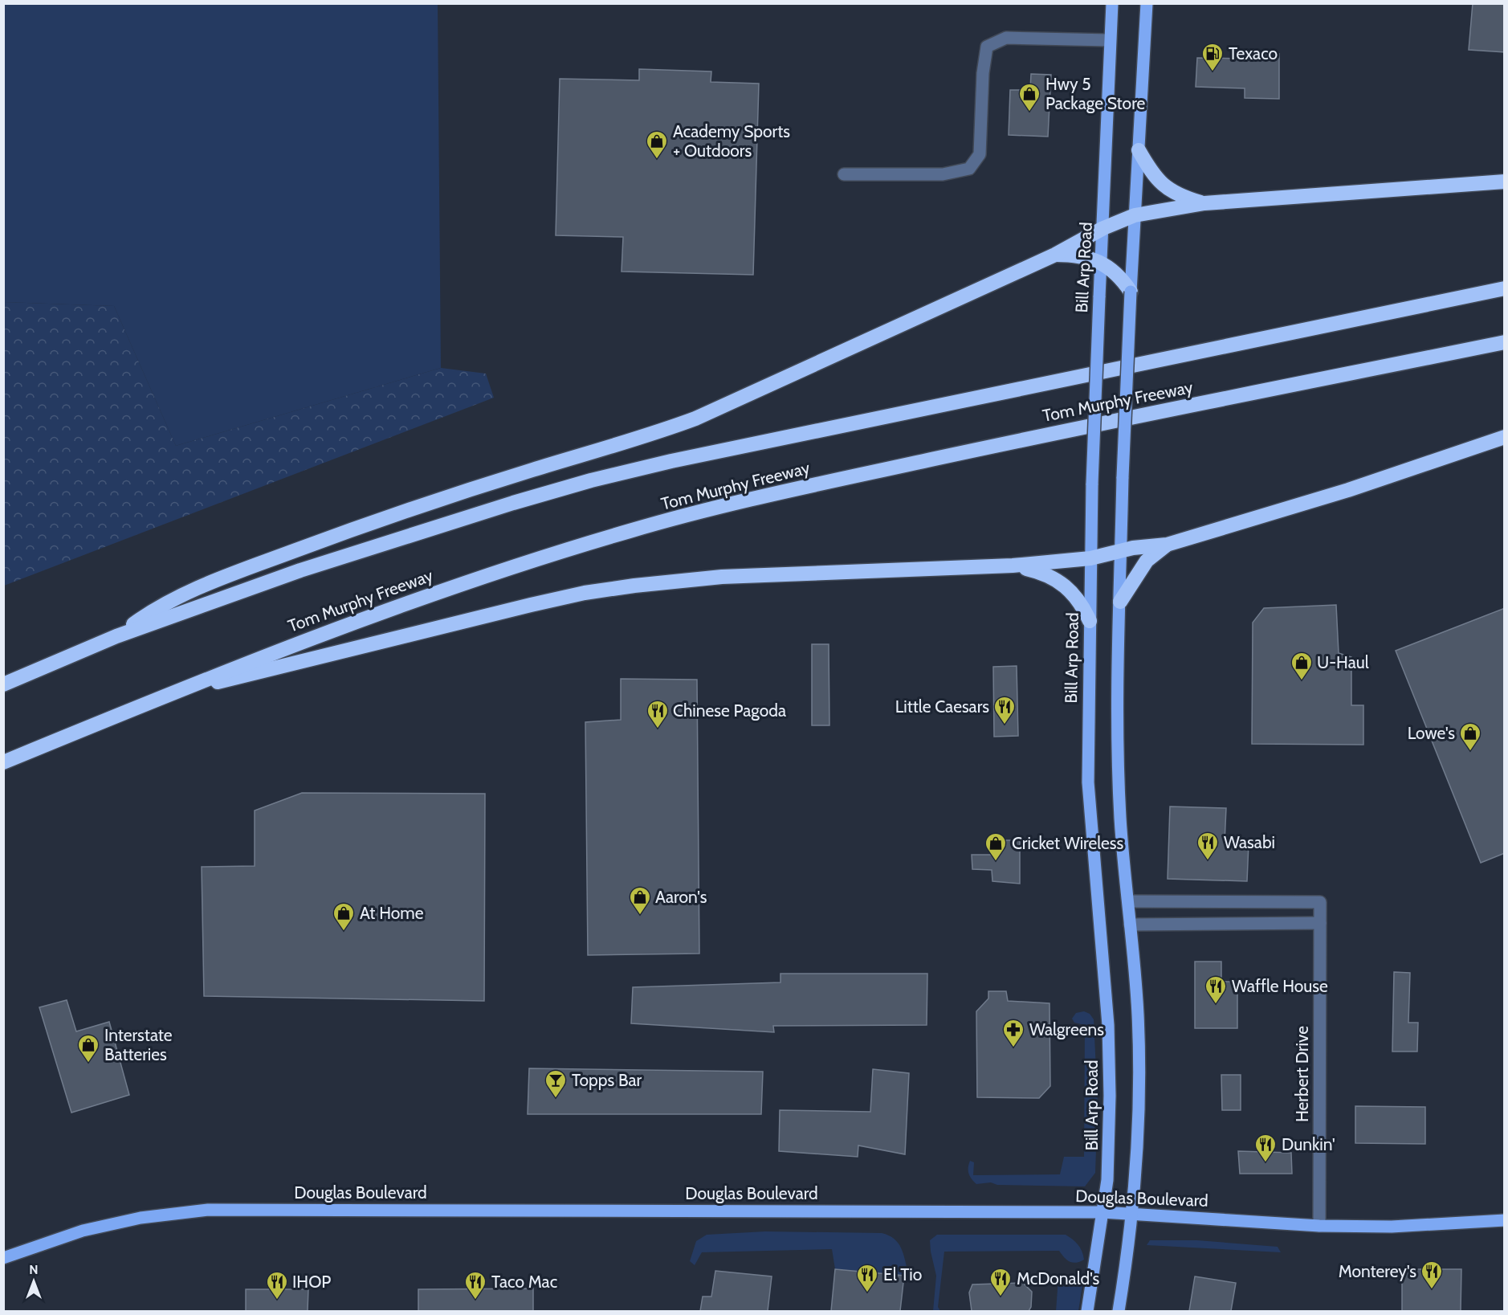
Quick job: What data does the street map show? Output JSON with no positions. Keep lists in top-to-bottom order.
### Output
{
  "streets": {
    "highway": ["Tom Murphy Freeway"],
    "main road": ["Bill Arp Road", "Douglas Boulevard"],
    "street": ["Herbert Drive"]
  },
  "crossings": [
    ["Bill Arp Road", "Douglas Boulevard"],
    ["Herbert Drive", "Douglas Boulevard"]
  ],
  "places": {
    "fuel station": ["Texaco"],
    "shop": [
      "Hwy 5 Package Store",
      "Academy Sports + Outdoors",
      "U-Haul",
      "Lowe's",
      "Cricket Wireless",
      "Aaron's",
      "At Home",
      "Interstate Batteries"
    ],
    "restaurant": [
      "Little Caesars",
      "Chinese Pagoda",
      "Wasabi",
      "Waffle House",
      "Dunkin'",
      "Monterey's",
      "El Tio",
      "McDonald's",
      "IHOP",
      "Taco Mac"
    ],
    "pharmacy": ["Walgreens"],
    "bar": ["Topps Bar"]
  },
  "north": "top"
}
